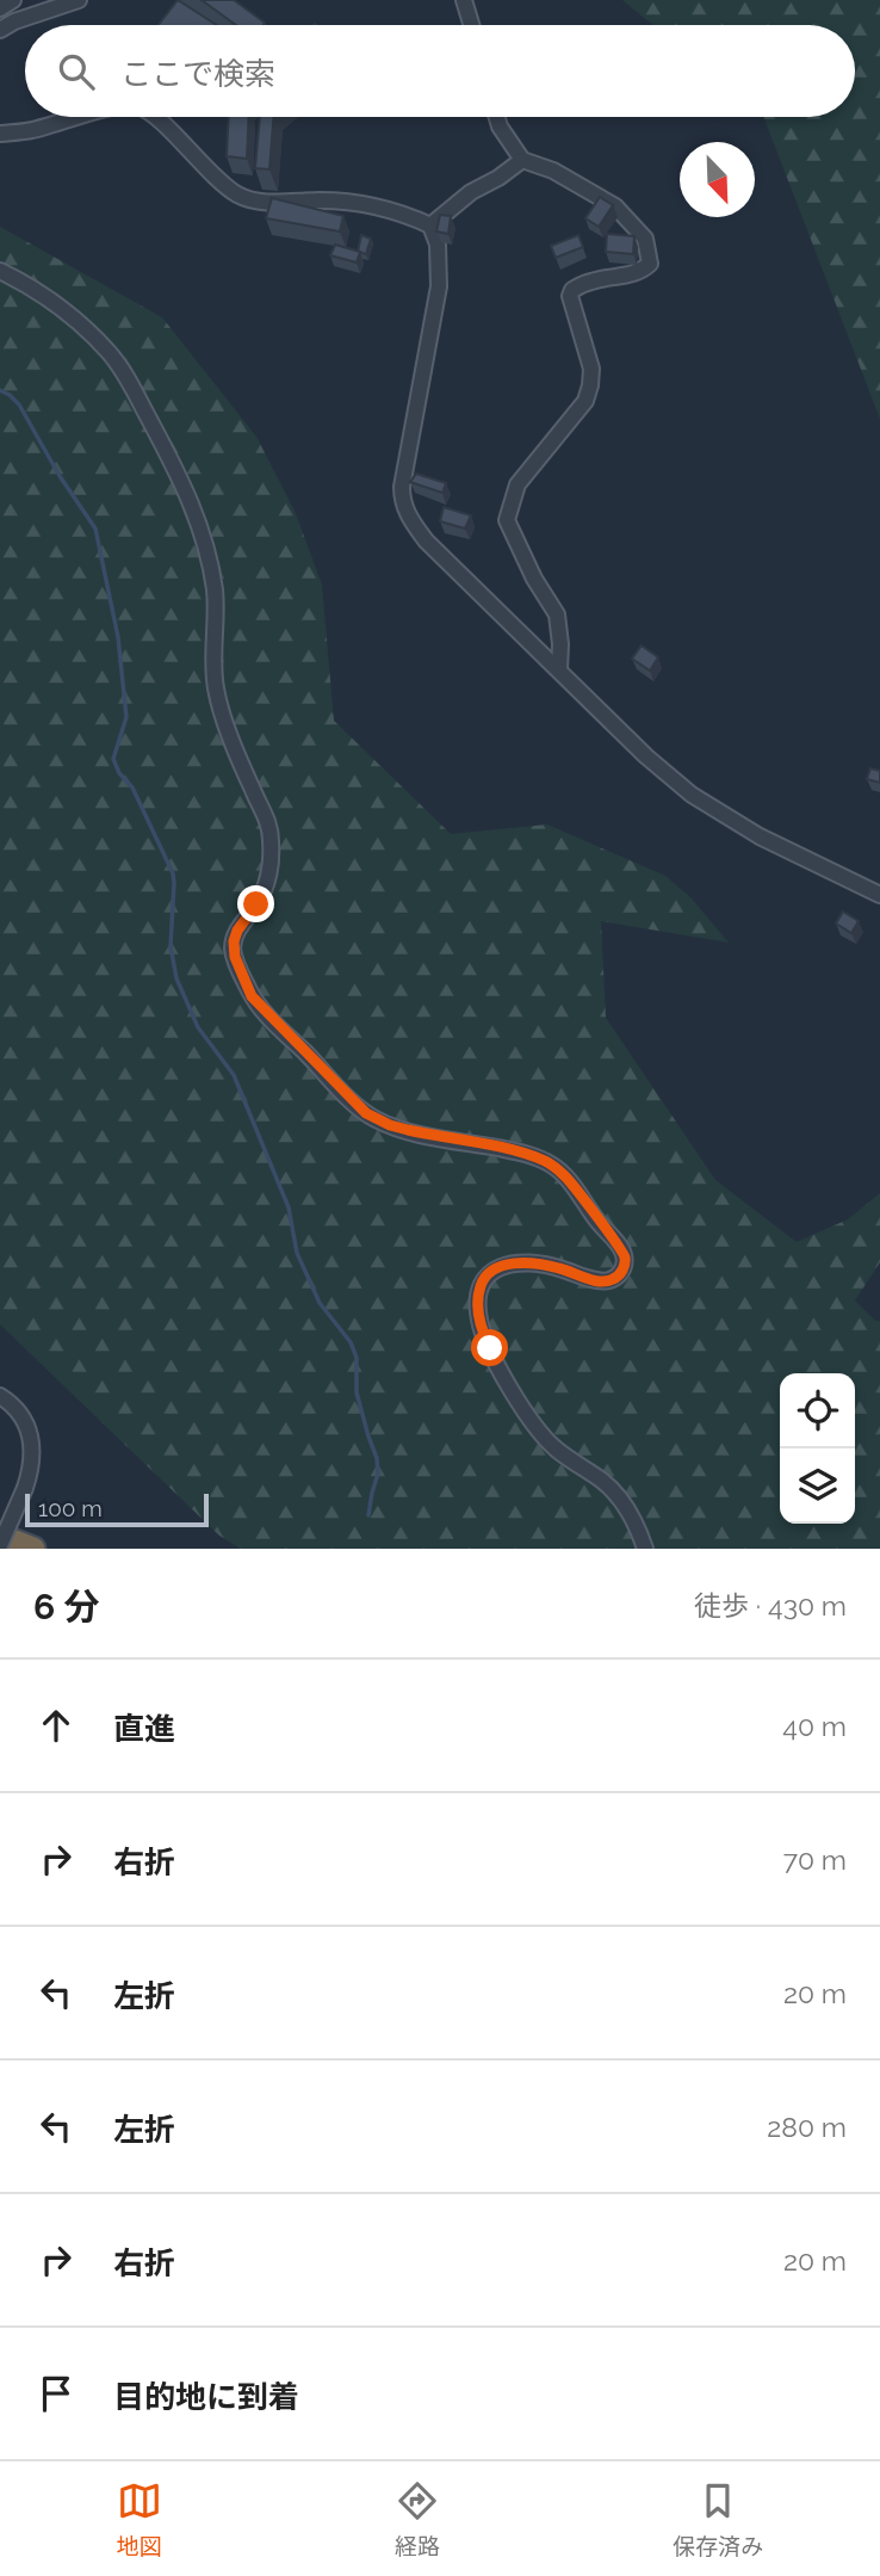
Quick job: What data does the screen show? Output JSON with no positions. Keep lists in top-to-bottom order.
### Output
{
  "scale_bar": "100 m",
  "north": "bottom right",
  "page": {
    "search": "ここで検索",
    "scale": "100 m",
    "heading": ["6 分", "徒歩 · 430 m"],
    "list": [
      ["直進", "40 m"],
      ["右折", "70 m"],
      ["左折", "20 m"],
      ["左折", "280 m"],
      ["右折", "20 m"],
      "目的地に到着"
    ],
    "nav": ["地図", "経路", "保存済み"]
  }
}
